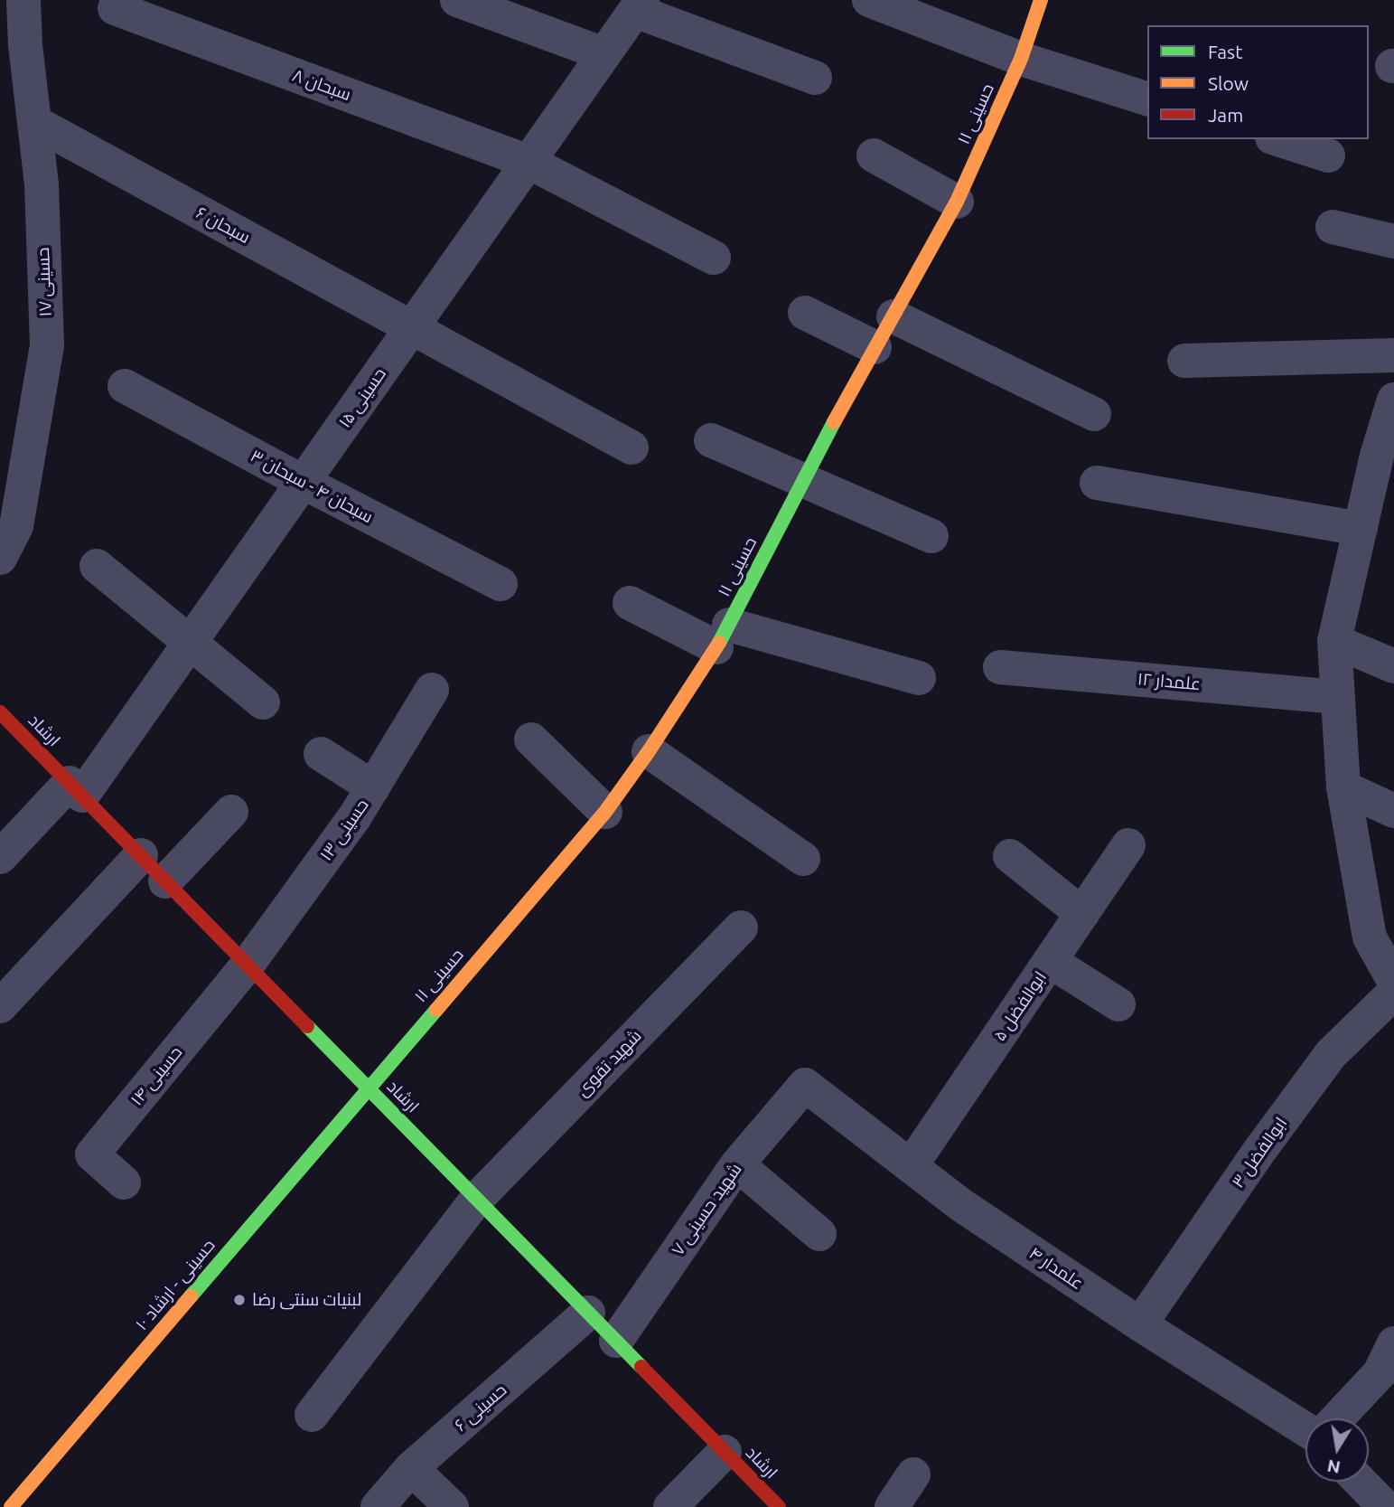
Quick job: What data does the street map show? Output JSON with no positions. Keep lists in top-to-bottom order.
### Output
{
  "streets": {
    "street": [
      "سبحان ۸",
      "حسینی ۱۱",
      "سبحان ۶",
      "حسینی ۱۷",
      "حسینی ۱۵",
      "سبحان ۴ - سبحان ۳",
      "علمدار ۱۲",
      "ارشاد",
      "حسینی ۱۳",
      "ابوالفضل ۵",
      "شهید تقوی",
      "حسینی ۱۴",
      "ابوالفضل ۳",
      "شهید حسینی ۷",
      "علمدار ۴",
      "حسینی - ارشاد ۱۰",
      "حسینی ۶"
    ]
  },
  "crossings": [
    ["سبحان ۸", "حسینی ۱۵"],
    ["حسینی ۱۱", "ارشاد"],
    ["حسینی ۱۱", "حسینی - ارشاد ۱۰"],
    ["سبحان ۶", "حسینی ۱۷"],
    ["سبحان ۶", "حسینی ۱۵"],
    ["حسینی ۱۵", "سبحان ۴ - سبحان ۳"],
    ["حسینی ۱۵", "ارشاد"],
    ["ارشاد", "حسینی ۱۳"],
    ["ارشاد", "شهید تقوی"],
    ["ارشاد", "حسینی ۱۴"],
    ["ارشاد", "شهید حسینی ۷"],
    ["ارشاد", "حسینی - ارشاد ۱۰"],
    ["ارشاد", "حسینی ۶"],
    ["حسینی ۱۳", "حسینی ۱۴"],
    ["ابوالفضل ۵", "علمدار ۴"],
    ["ابوالفضل ۳", "علمدار ۴"],
    ["شهید حسینی ۷", "علمدار ۴"]
  ],
  "places": ["لبنیات سنتی رضا"],
  "legend": ["Fast", "Slow", "Jam"],
  "north": "bottom"
}
